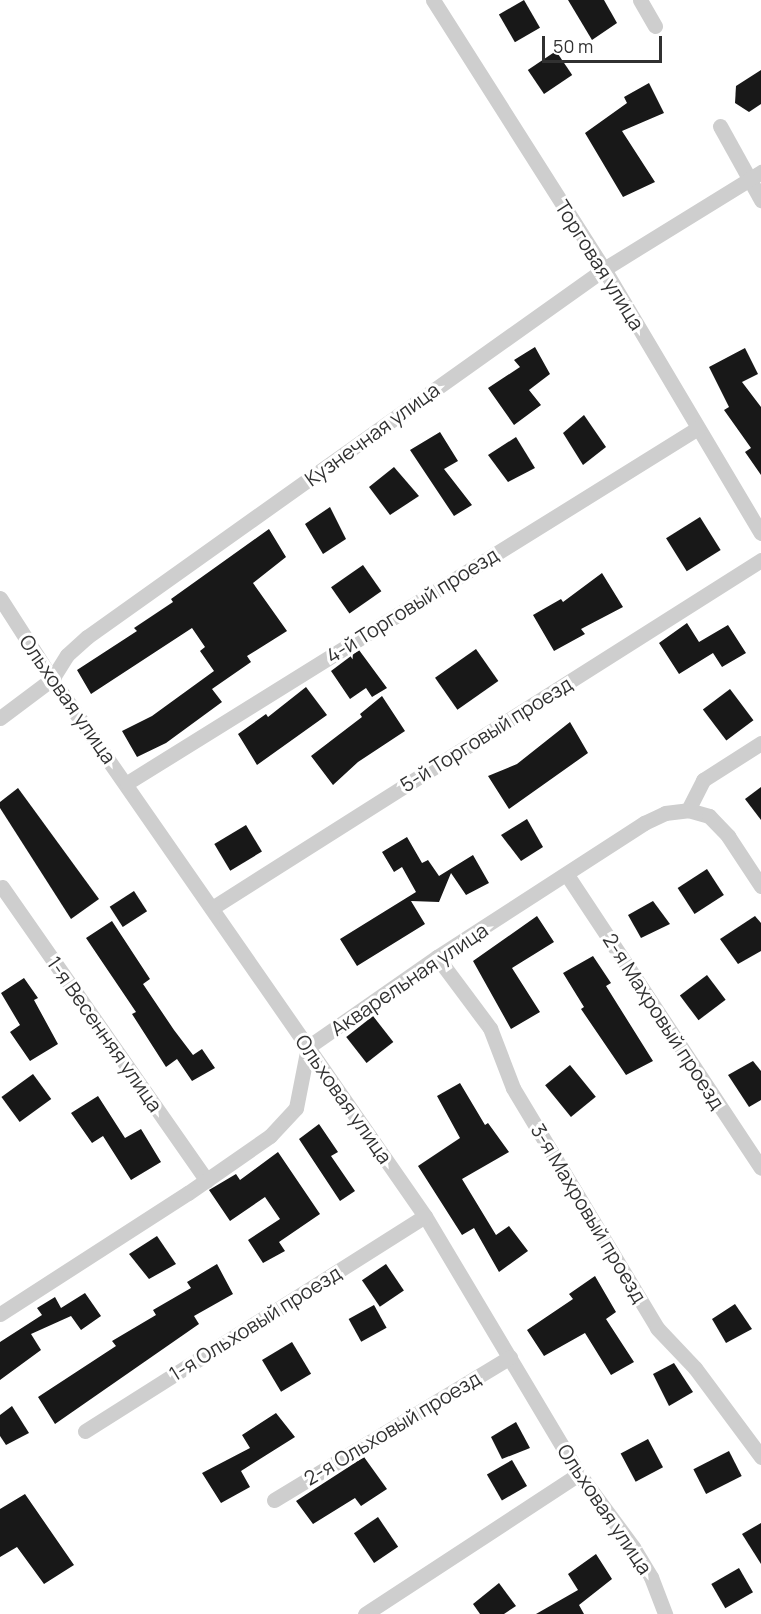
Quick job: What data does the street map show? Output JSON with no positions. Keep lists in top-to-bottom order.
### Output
{
  "streets": {
    "street": [
      "Торговая улица",
      "Кузнечная улица",
      "4-й Торговый проезд",
      "Ольховая улица",
      "5-й Торговый проезд",
      "Акварельная улица",
      "2-я Махровый проезд",
      "1-я Весенняя улица",
      "3-я Махровый проезд",
      "1-я Ольховый проезд",
      "2-я Ольховый проезд"
    ]
  },
  "crossings": [
    ["Торговая улица", "Кузнечная улица"],
    ["Торговая улица", "4-й Торговый проезд"],
    ["Кузнечная улица", "Ольховая улица"],
    ["4-й Торговый проезд", "Ольховая улица"],
    ["Ольховая улица", "5-й Торговый проезд"],
    ["Ольховая улица", "Акварельная улица"],
    ["Ольховая улица", "1-я Ольховый проезд"],
    ["Ольховая улица", "2-я Ольховый проезд"],
    ["Акварельная улица", "2-я Махровый проезд"],
    ["Акварельная улица", "3-я Махровый проезд"]
  ],
  "scale_bar": "50 m"
}
